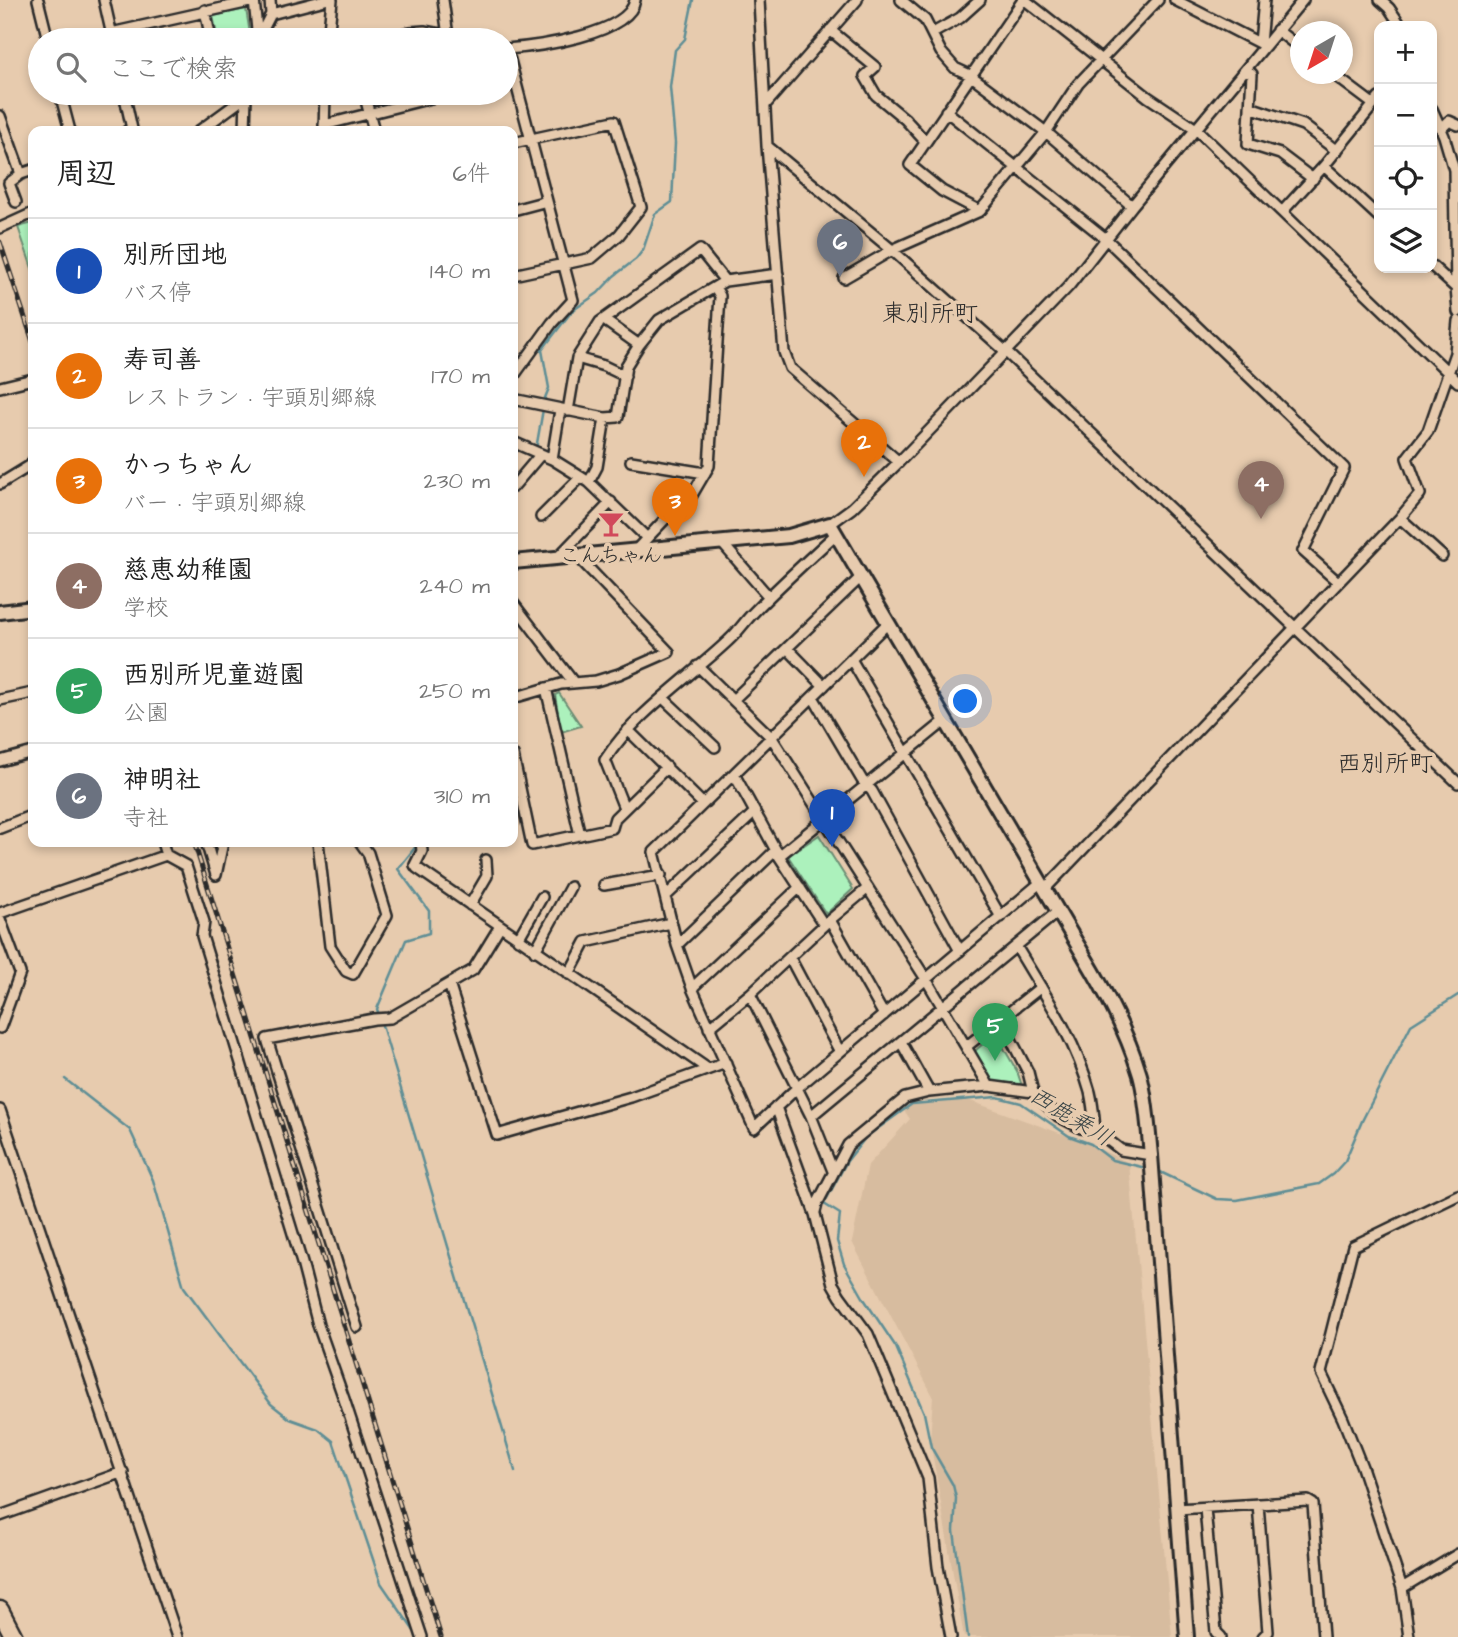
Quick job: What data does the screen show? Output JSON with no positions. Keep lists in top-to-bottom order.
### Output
{
  "districts": ["東別所町", "西別所町"],
  "water": ["西鹿乗川"],
  "places": {
    "bar": ["こんちゃん"]
  },
  "north": "bottom left",
  "page": {
    "map_buttons": ["+", "−"],
    "search": "ここで検索",
    "heading": ["周辺", "6件"],
    "list": [
      {
        "mark": "1",
        "name": "別所団地",
        "note": "バス停",
        "value": "140 m"
      },
      {
        "mark": "2",
        "name": "寿司善",
        "note": "レストラン · 宇頭別郷線",
        "value": "170 m"
      },
      {
        "mark": "3",
        "name": "かっちゃん",
        "note": "バー · 宇頭別郷線",
        "value": "230 m"
      },
      {
        "mark": "4",
        "name": "慈恵幼稚園",
        "note": "学校",
        "value": "240 m"
      },
      {
        "mark": "5",
        "name": "西別所児童遊園",
        "note": "公園",
        "value": "250 m"
      },
      {
        "mark": "6",
        "name": "神明社",
        "note": "寺社",
        "value": "310 m"
      }
    ],
    "pins": [
      "6",
      "2",
      "4",
      "3",
      "1",
      "5"
    ]
  }
}
